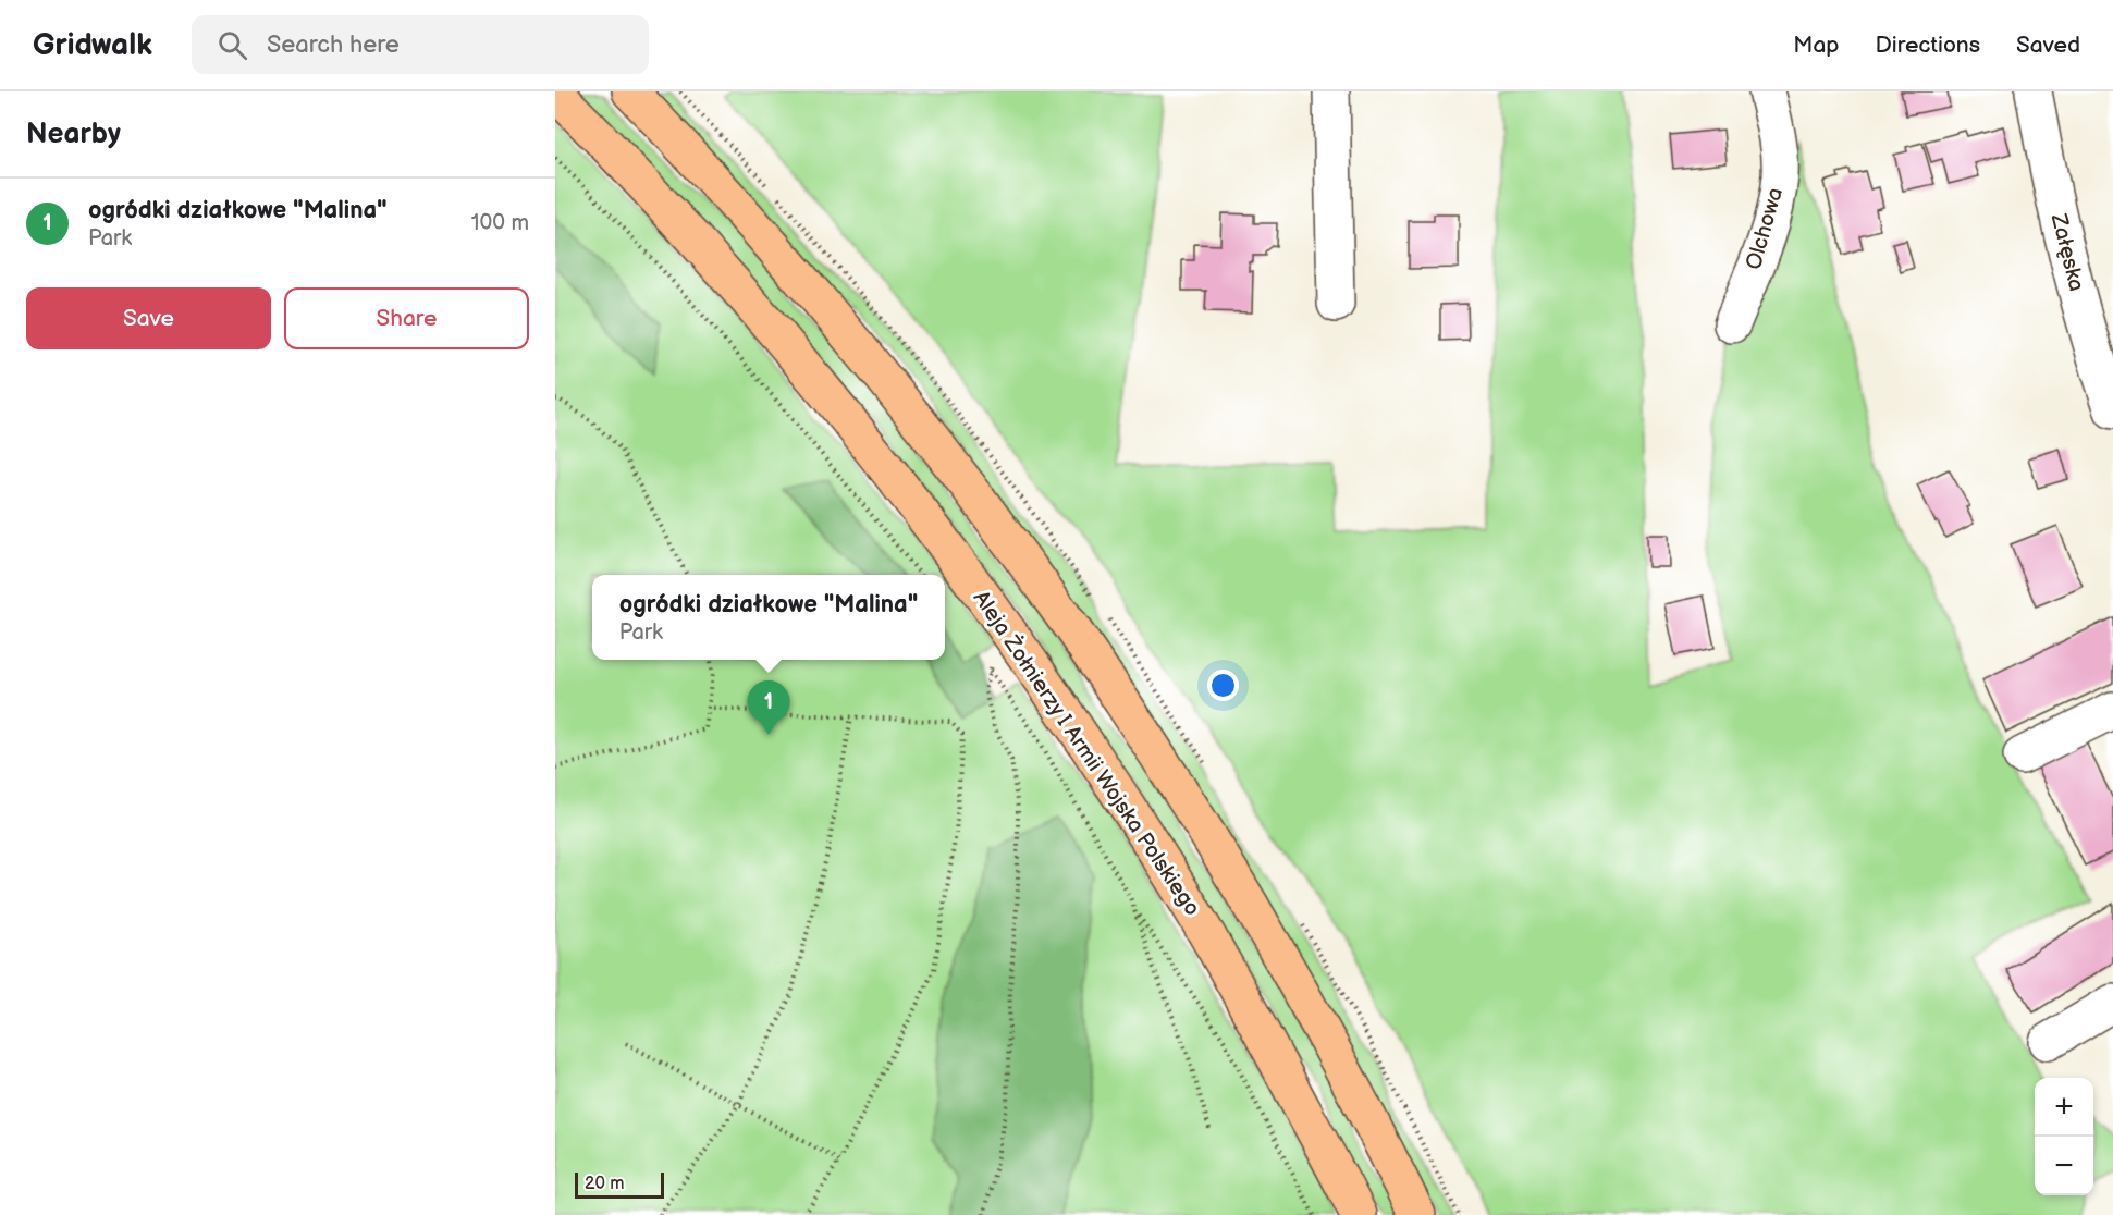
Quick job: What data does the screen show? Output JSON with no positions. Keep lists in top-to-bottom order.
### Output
{
  "streets": {
    "main road": ["Aleja Żołnierzy I Armii Wojska Polskiego"],
    "street": ["Olchowa", "Załęska"]
  },
  "scale_bar": "20 m",
  "page": {
    "header": "Gridwalk",
    "search": "Search here",
    "nav": ["Map", "Directions", "Saved"],
    "heading": "Nearby",
    "list": [
      {
        "mark": "1",
        "name": "ogródki działkowe \"Malina\"",
        "note": "Park",
        "value": "100 m"
      }
    ],
    "buttons": ["Save", "Share"],
    "popup": ["ogródki działkowe \"Malina\"", "Park"],
    "pins": "1",
    "map_buttons": ["+", "−"],
    "scale": "20 m"
  }
}
